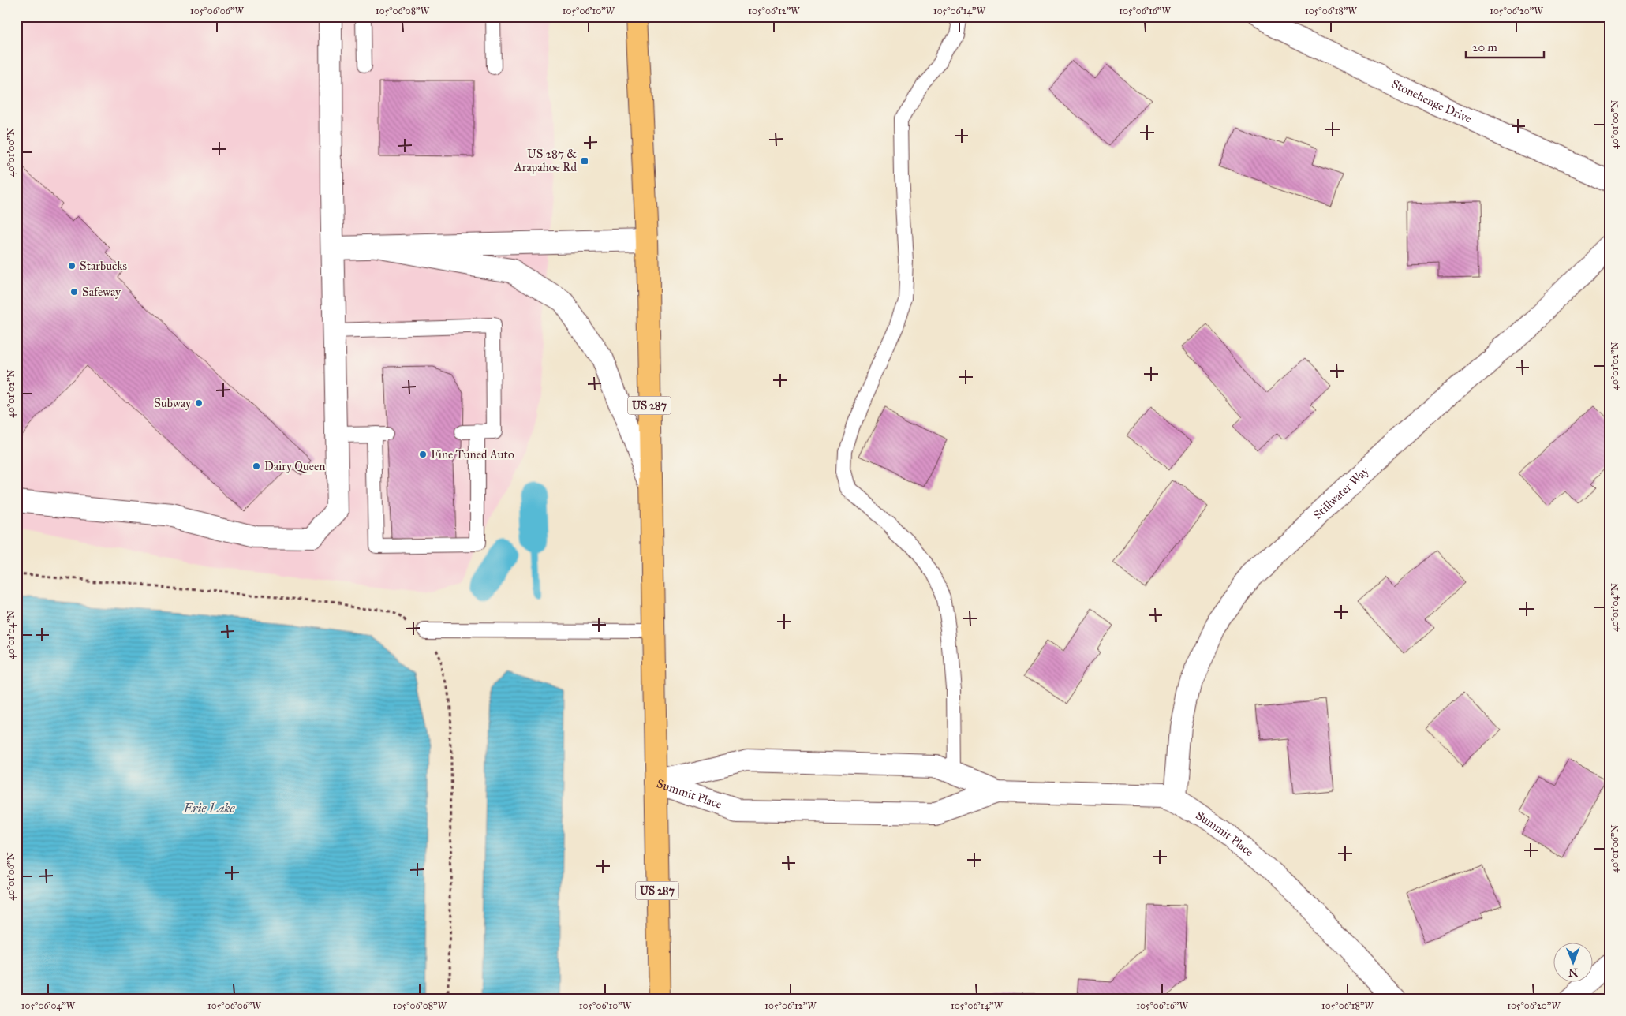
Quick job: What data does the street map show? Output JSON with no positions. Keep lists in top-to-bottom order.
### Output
{
  "streets": {
    "main road": ["US 287"],
    "street": ["Stonehenge Drive", "Stillwater Way", "Summit Place"]
  },
  "crossings": [
    ["US 287", "Summit Place"],
    ["Stillwater Way", "Summit Place"]
  ],
  "water": ["Erie Lake"],
  "places": {
    "transit": ["US 287 & Arapahoe Rd"],
    "other": [
      "Starbucks",
      "Safeway",
      "Subway",
      "Fine Tuned Auto",
      "Dairy Queen"
    ]
  },
  "scale_bar": "20 m",
  "north": "bottom",
  "coordinates": [
    "105°06'06\"W",
    "105°06'08\"W",
    "105°06'10\"W",
    "105°06'12\"W",
    "105°06'14\"W",
    "105°06'16\"W",
    "105°06'18\"W",
    "105°06'20\"W",
    "40°01'00\"N",
    "40°01'02\"N",
    "40°01'04\"N",
    "40°01'06\"N",
    "105°06'04\"W"
  ]
}
